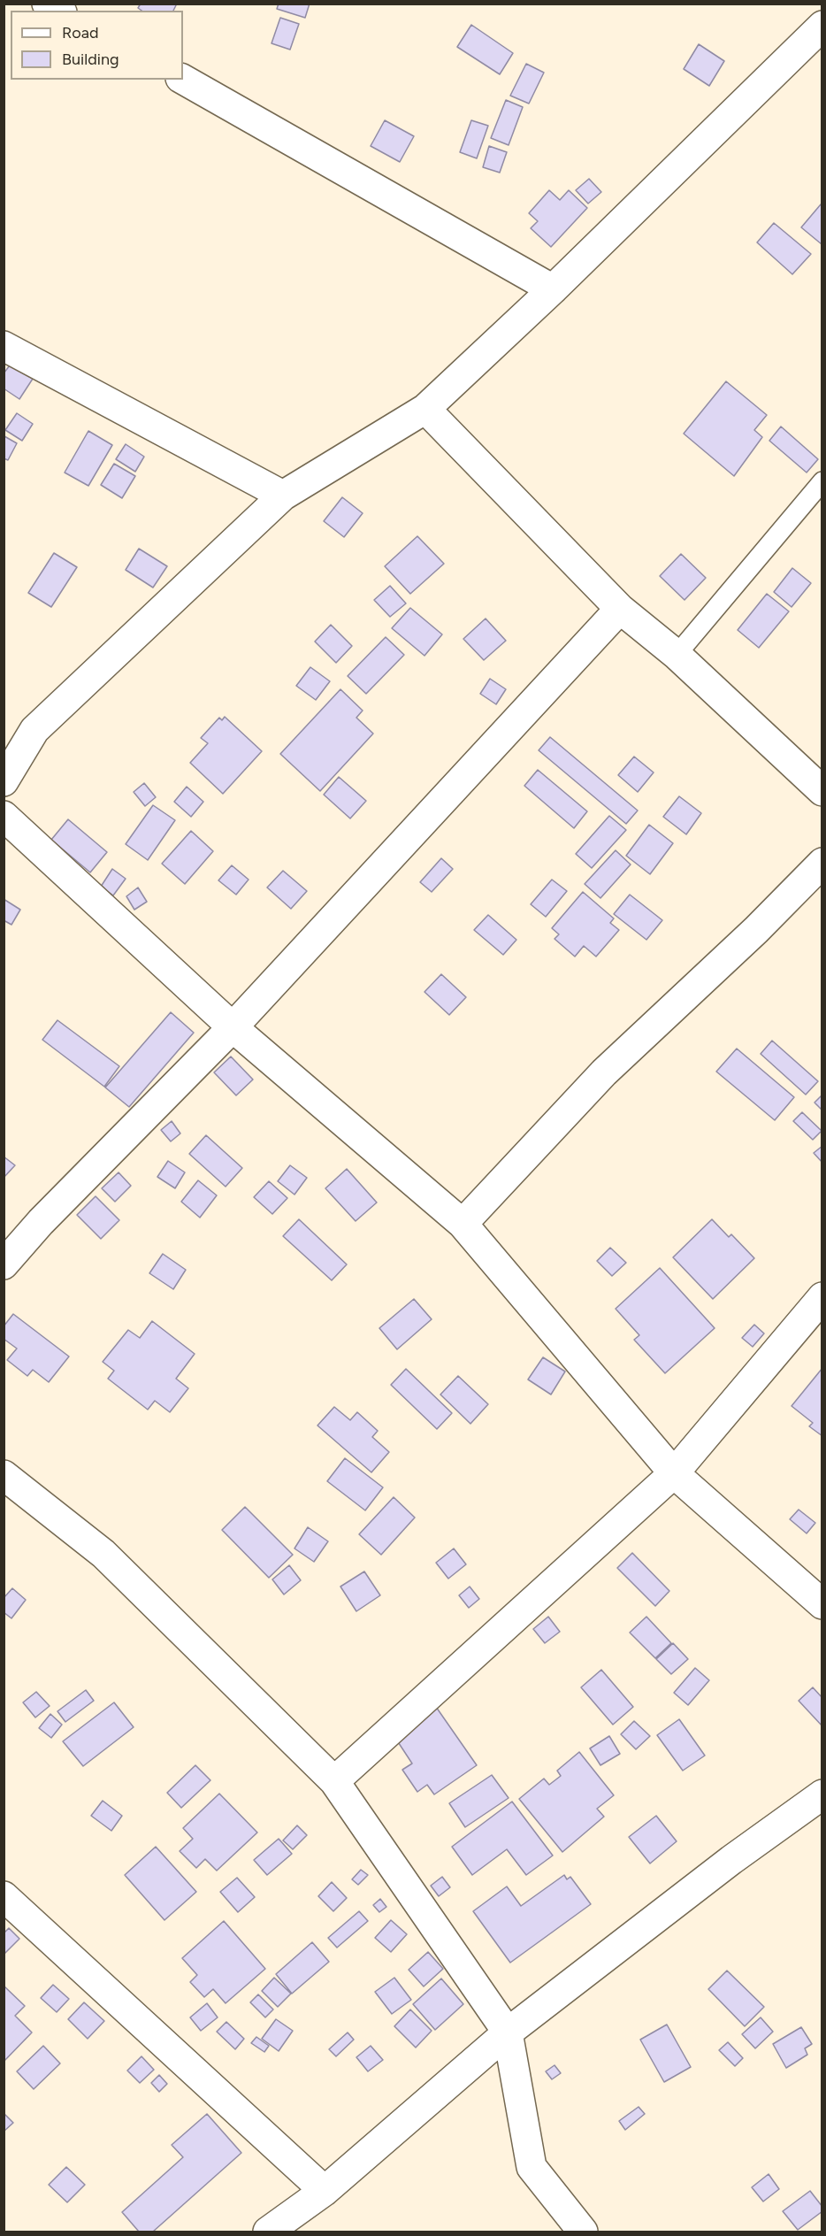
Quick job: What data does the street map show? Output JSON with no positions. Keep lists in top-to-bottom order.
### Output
{
  "legend": ["Road", "Building"]
}
